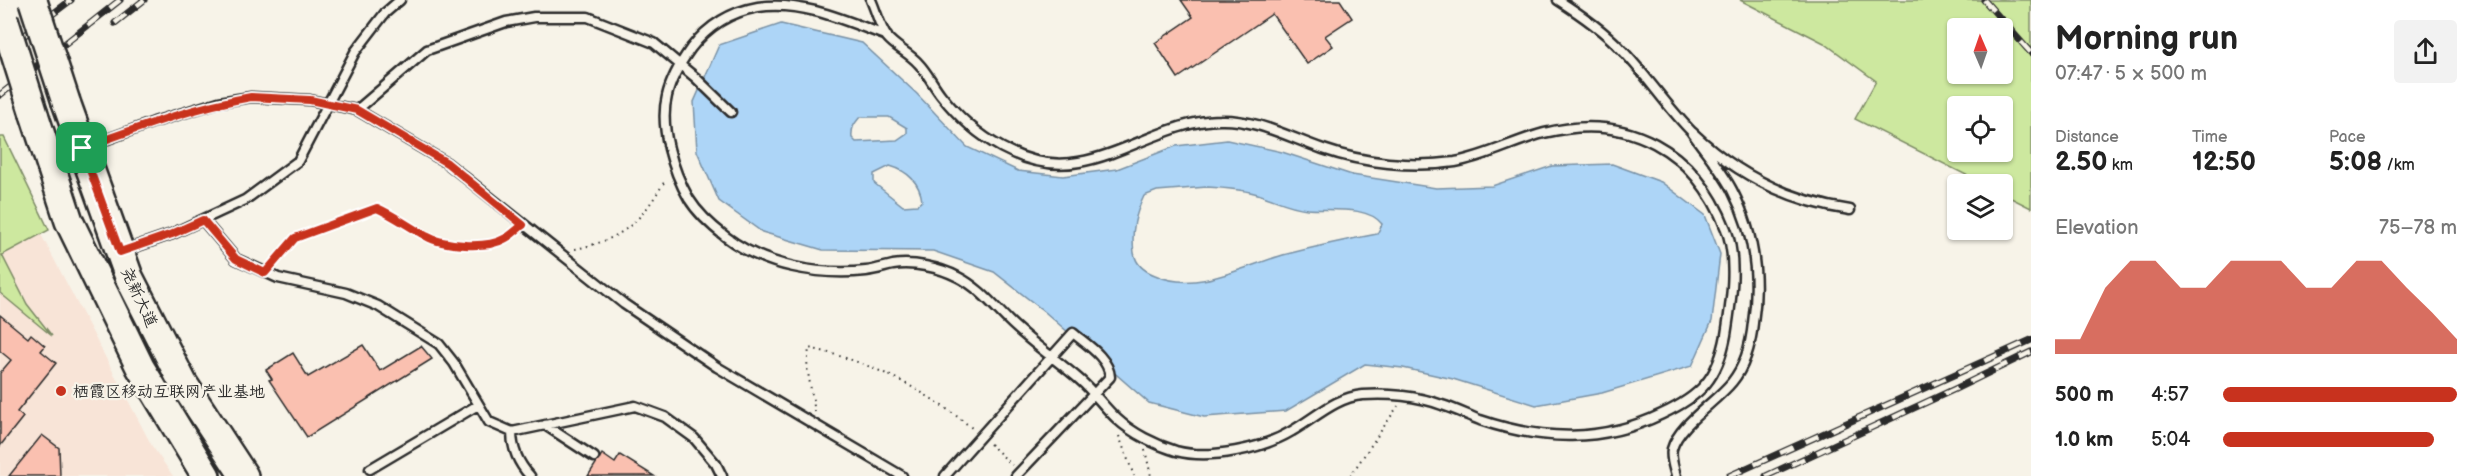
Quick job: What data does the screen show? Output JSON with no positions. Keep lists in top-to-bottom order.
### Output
{
  "streets": {
    "main road": ["尧新大道"]
  },
  "places": ["栖霞区移动互联网产业基地"],
  "north": "top",
  "page": {
    "heading": ["Morning run", "07:47 · 5 × 500 m"],
    "stats": [
      ["Distance", "2.50 km"],
      ["Time", "12:50"],
      ["Pace", "5:08 /km"]
    ],
    "chart": ["Elevation", "75–78 m"],
    "list": [
      {
        "name": "500 m",
        "note": "4:57"
      },
      {
        "name": "1.0 km",
        "note": "5:04"
      }
    ]
  }
}
